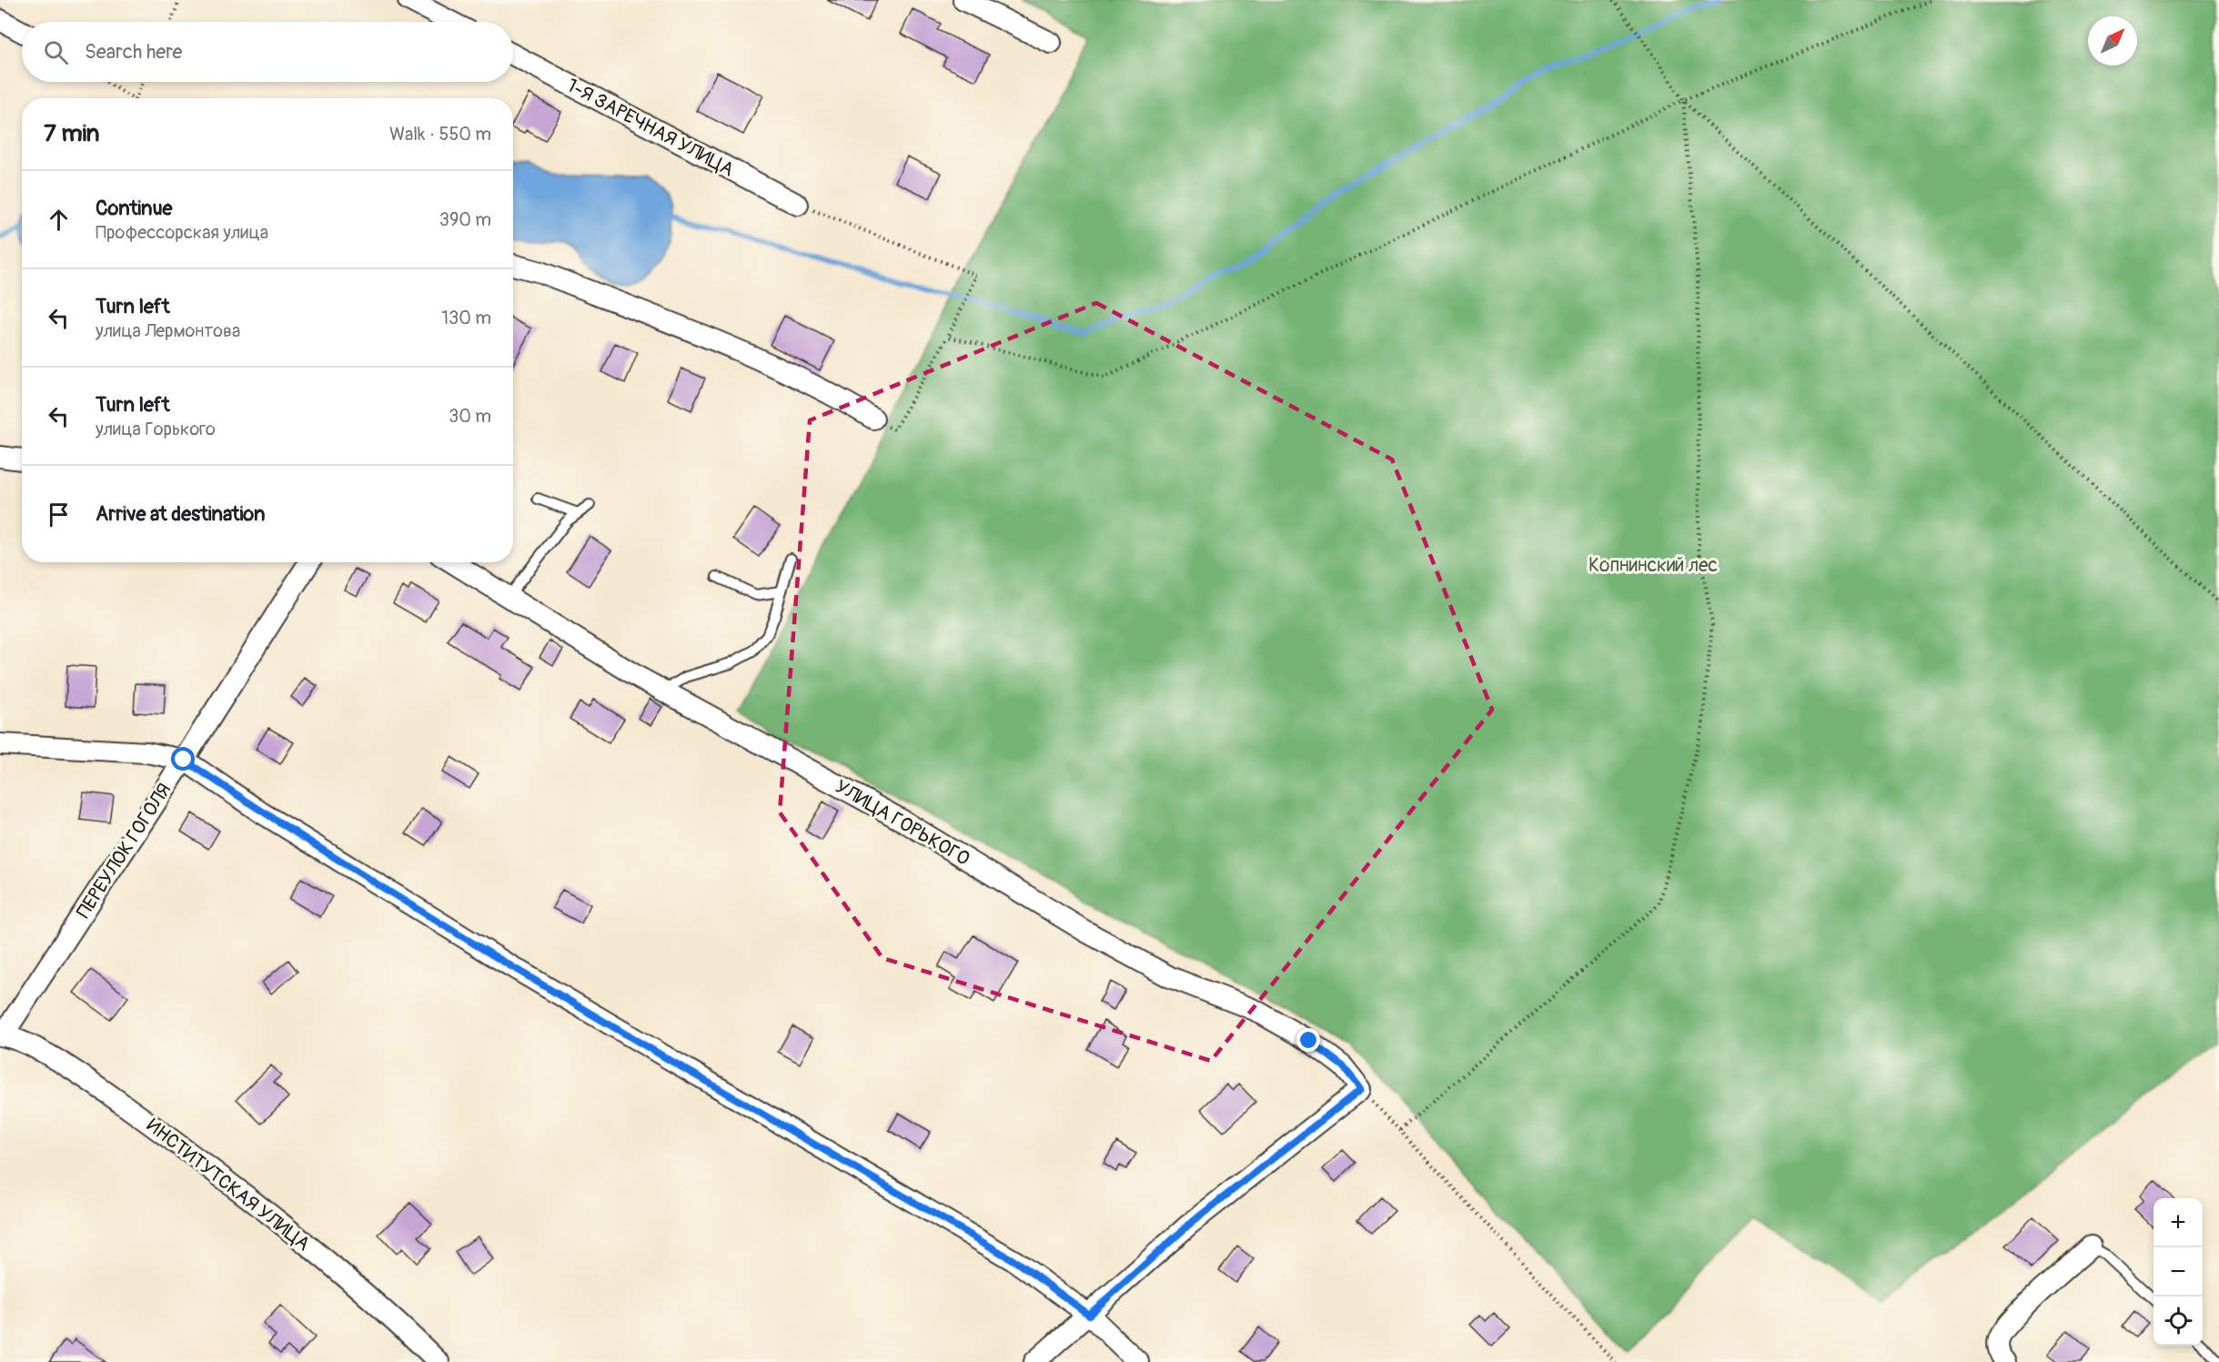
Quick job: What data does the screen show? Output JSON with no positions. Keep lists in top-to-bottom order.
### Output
{
  "streets": {
    "street": [
      "1-Я ЗАРЕЧНАЯ УЛИЦА",
      "УЛИЦА ГОРЬКОГО",
      "ПЕРЕУЛОК ГОГОЛЯ",
      "ИНСТИТУТСКАЯ УЛИЦА"
    ]
  },
  "crossings": [
    ["ПЕРЕУЛОК ГОГОЛЯ", "ИНСТИТУТСКАЯ УЛИЦА"]
  ],
  "parks": ["Копнинский лес"],
  "north": "top right",
  "page": {
    "search": "Search here",
    "heading": ["7 min", "Walk · 550 m"],
    "list": [
      ["Continue", "Профессорская улица", "390 m"],
      ["Turn left", "улица Лермонтова", "130 m"],
      ["Turn left", "улица Горького", "30 m"],
      "Arrive at destination"
    ],
    "map_buttons": ["+", "−"]
  }
}
